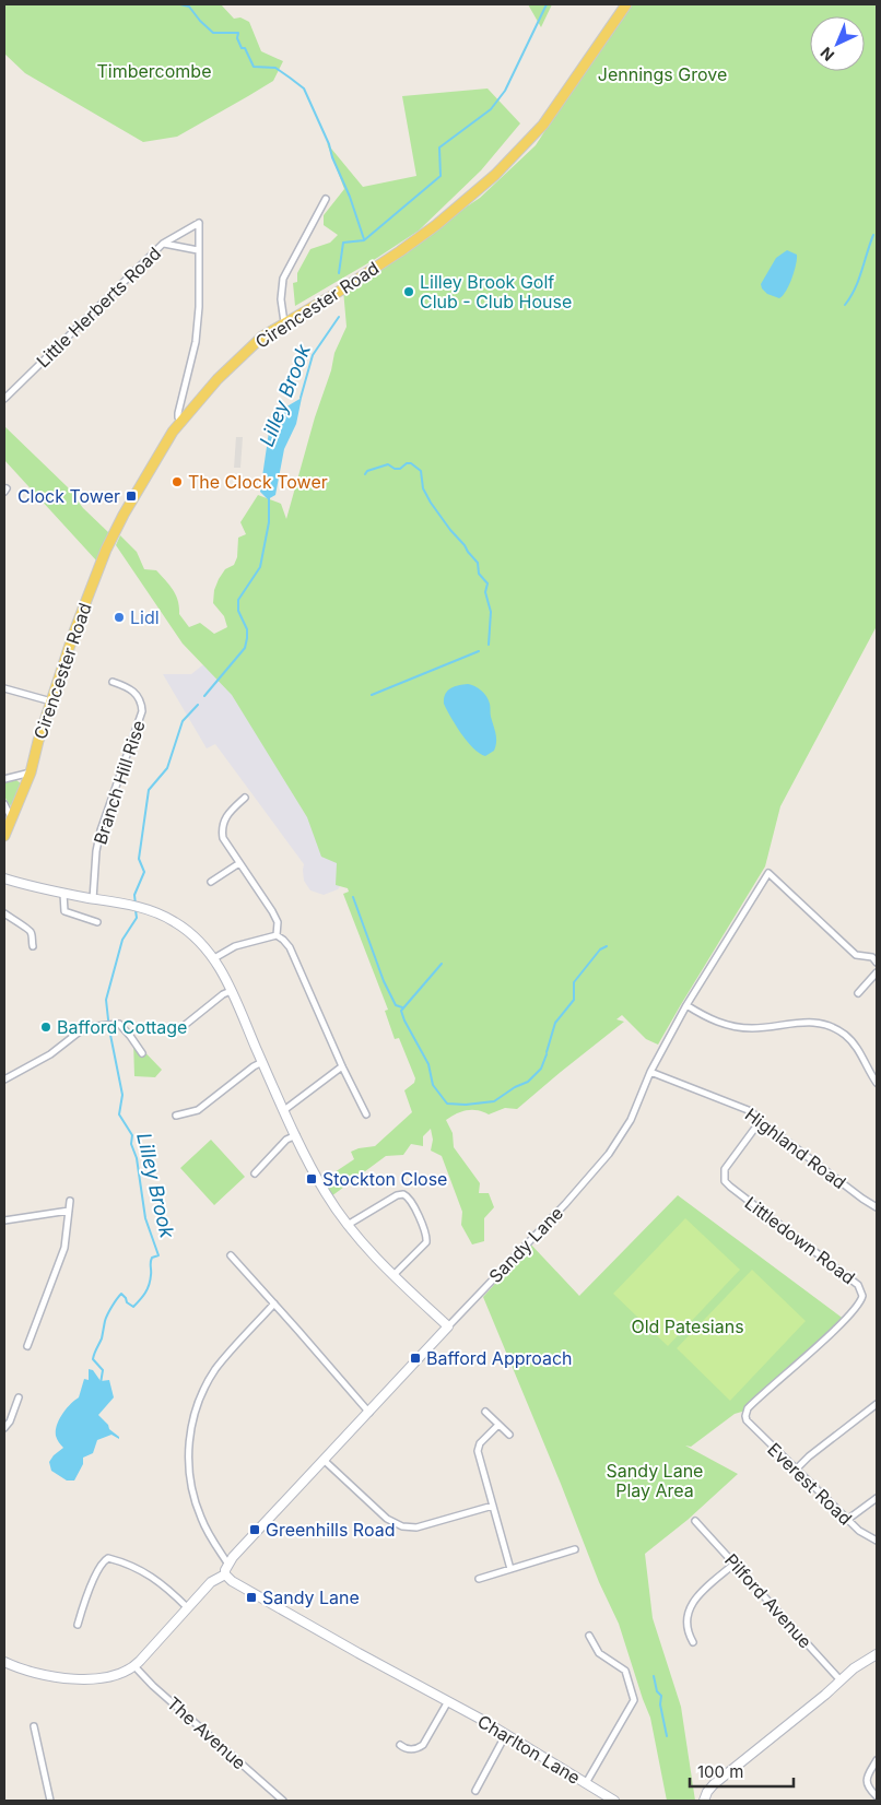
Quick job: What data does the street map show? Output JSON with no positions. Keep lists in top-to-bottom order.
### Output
{
  "streets": {
    "main road": ["Cirencester Road"],
    "street": [
      "Little Herberts Road",
      "Branch Hill Rise",
      "Highland Road",
      "Littledown Road",
      "Sandy Lane",
      "Everest Road",
      "Pilford Avenue",
      "The Avenue",
      "Charlton Lane"
    ]
  },
  "crossings": [
    ["Highland Road", "Littledown Road"],
    ["Highland Road", "Sandy Lane"],
    ["Littledown Road", "Everest Road"]
  ],
  "water": ["Lilley Brook"],
  "parks": [
    "Timbercombe",
    "Jennings Grove",
    "Old Patesians",
    "Sandy Lane Play Area"
  ],
  "places": {
    "other": [
      "Lilley Brook Golf Club - Club House",
      "The Clock Tower",
      "Lidl",
      "Bafford Cottage"
    ],
    "transit": [
      "Clock Tower",
      "Stockton Close",
      "Bafford Approach",
      "Greenhills Road",
      "Sandy Lane"
    ]
  },
  "scale_bar": "100 m",
  "north": "bottom left"
}
